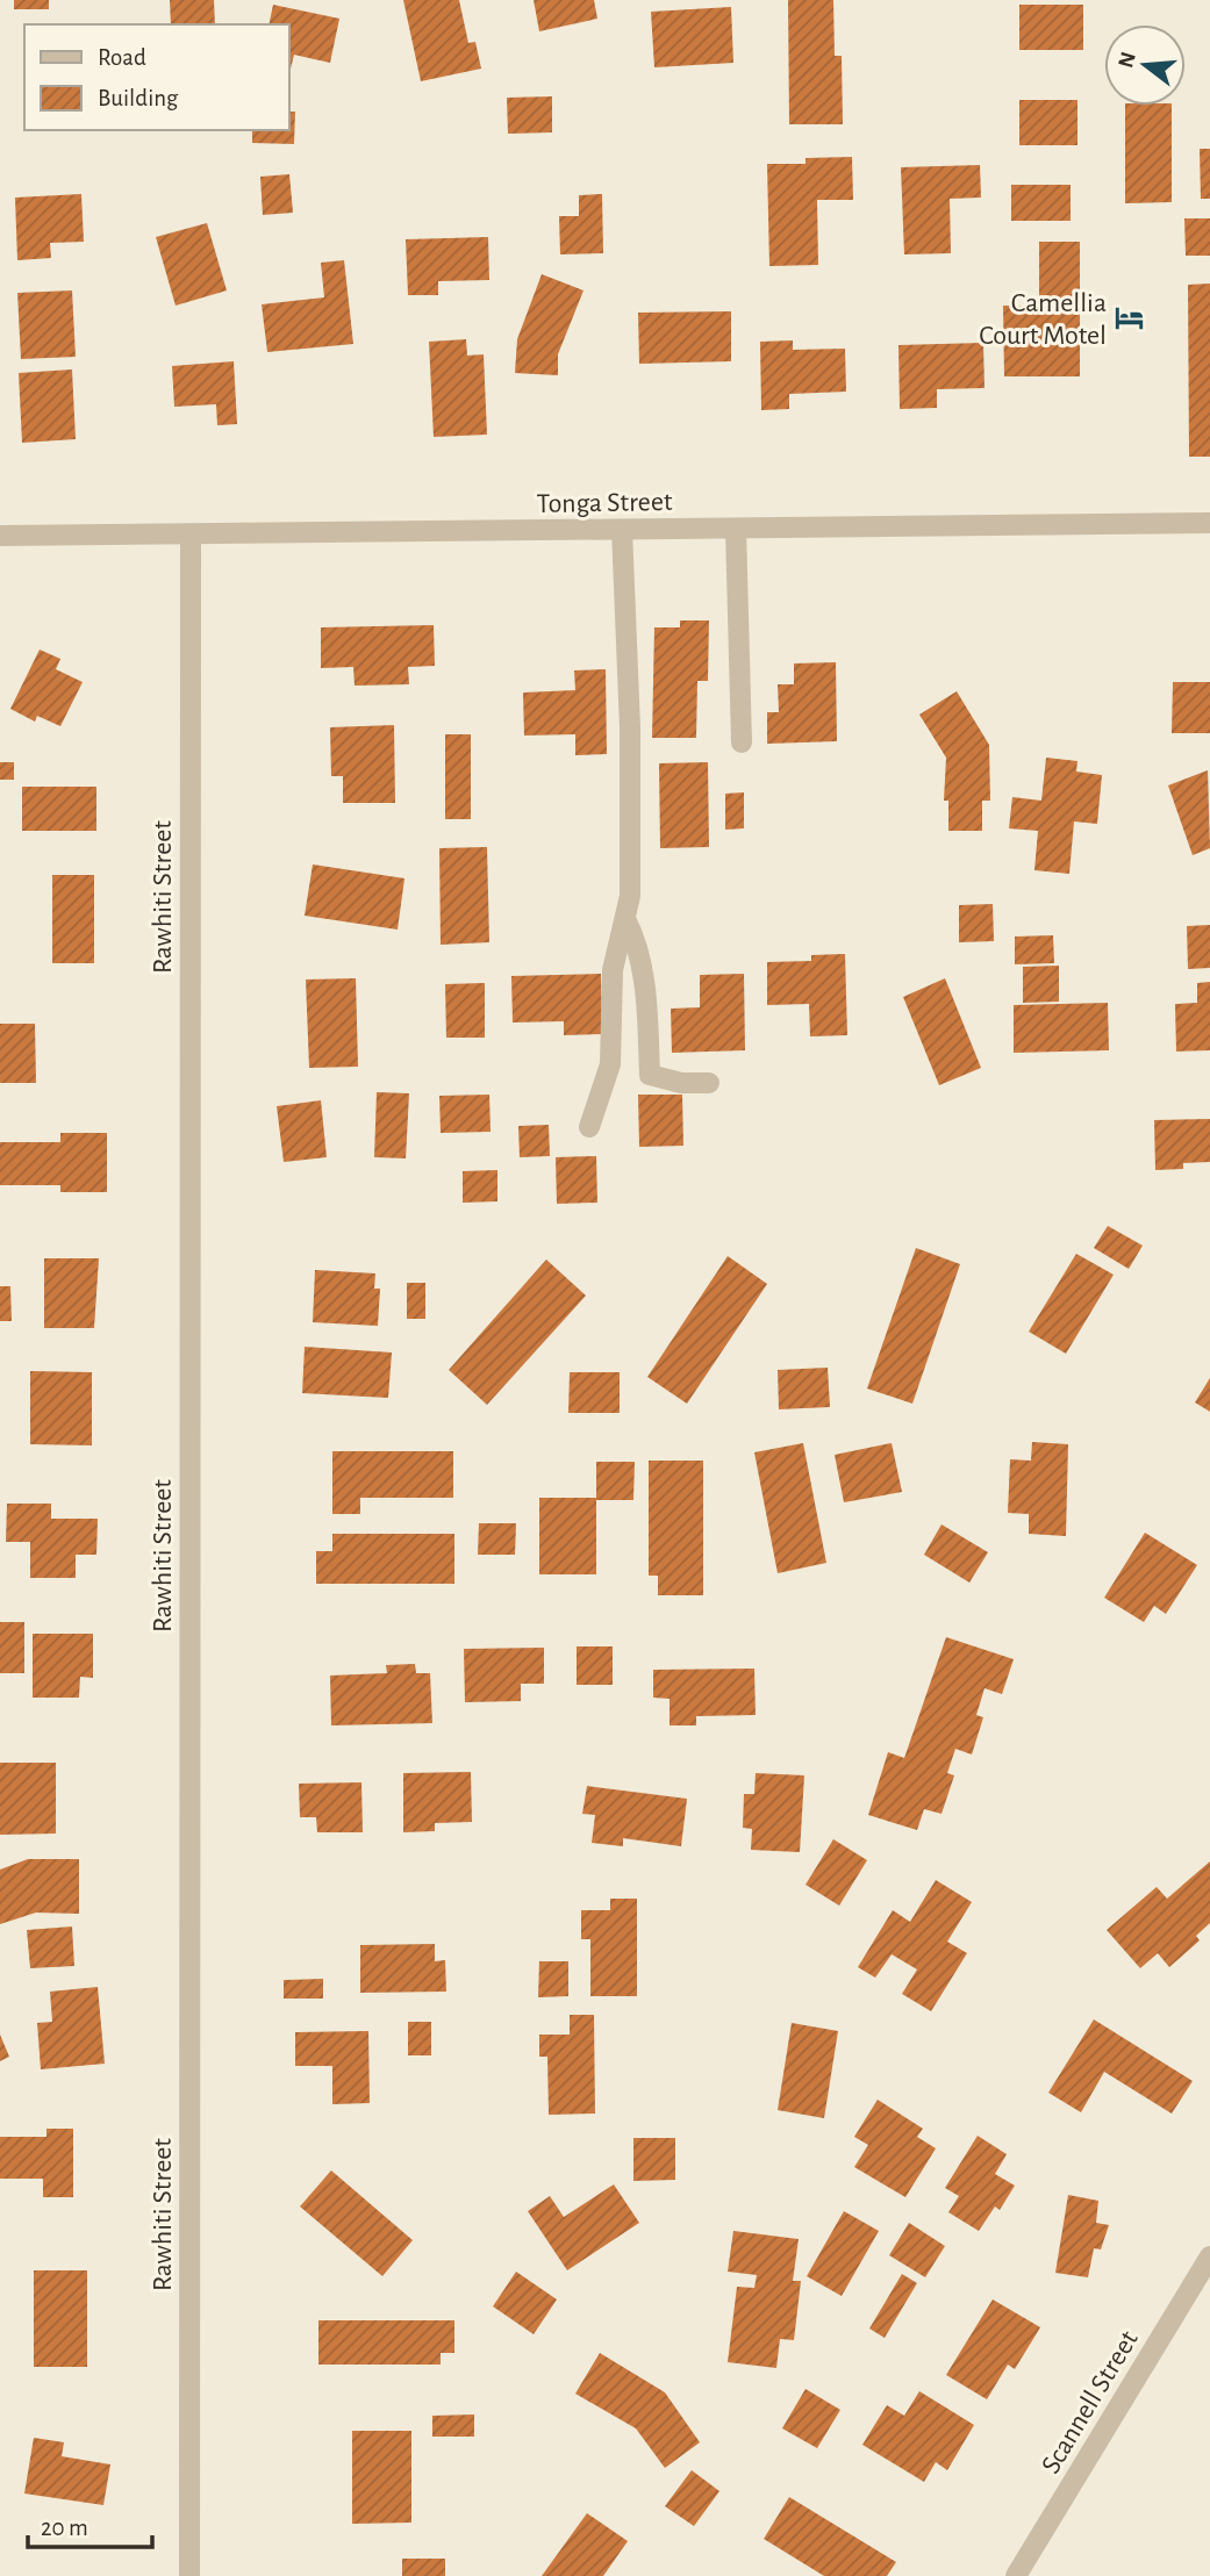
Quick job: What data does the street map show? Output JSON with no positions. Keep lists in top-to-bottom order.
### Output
{
  "streets": {
    "street": ["Tonga Street", "Rawhiti Street", "Scannell Street"]
  },
  "crossings": [
    ["Tonga Street", "Rawhiti Street"]
  ],
  "places": {
    "hotel": ["Camellia Court Motel"]
  },
  "legend": ["Road", "Building"],
  "scale_bar": "20 m",
  "north": "left"
}
